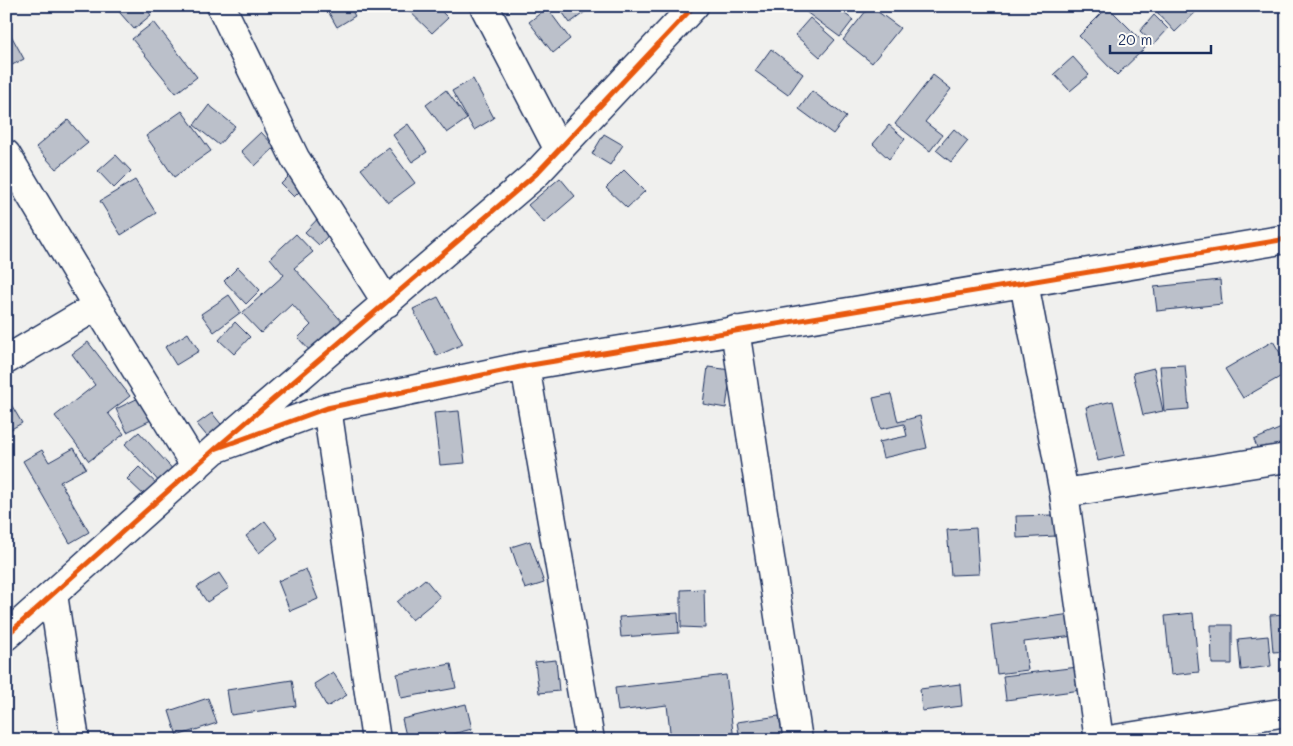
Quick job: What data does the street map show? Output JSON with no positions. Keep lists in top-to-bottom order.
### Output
{
  "scale_bar": "20 m"
}
